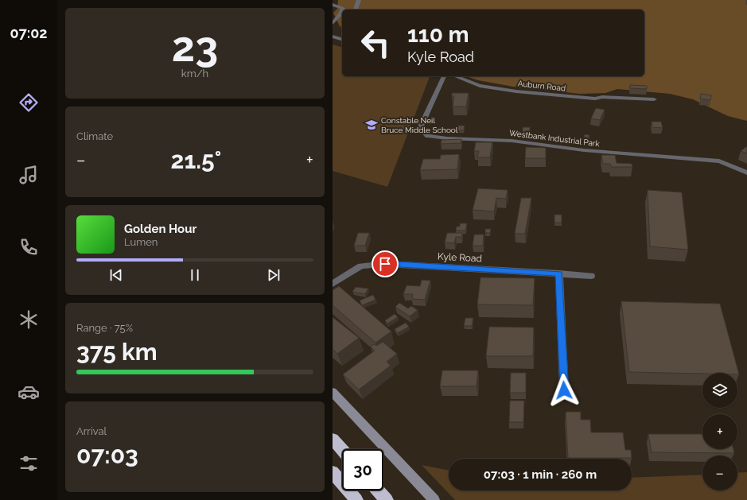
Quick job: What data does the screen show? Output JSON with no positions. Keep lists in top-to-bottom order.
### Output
{
  "streets": {
    "street": ["Auburn Road", "Westbank Industrial Park", "Kyle Road"]
  },
  "places": {
    "school or university": ["Constable Neil Bruce Middle School"]
  },
  "page": {
    "tabs": "07:02",
    "tile": [
      ["23", "km/h"],
      "Climate",
      ["Range · 75%", "375 km"],
      ["Arrival", "07:03"]
    ],
    "turn": ["110 m", "Kyle Road"],
    "heat": ["−", "21.5°", "+"],
    "song": ["Golden Hour", "Lumen"],
    "map_buttons": ["+", "−"],
    "limit": "30",
    "trip": "07:03 · 1 min · 260 m"
  }
}
